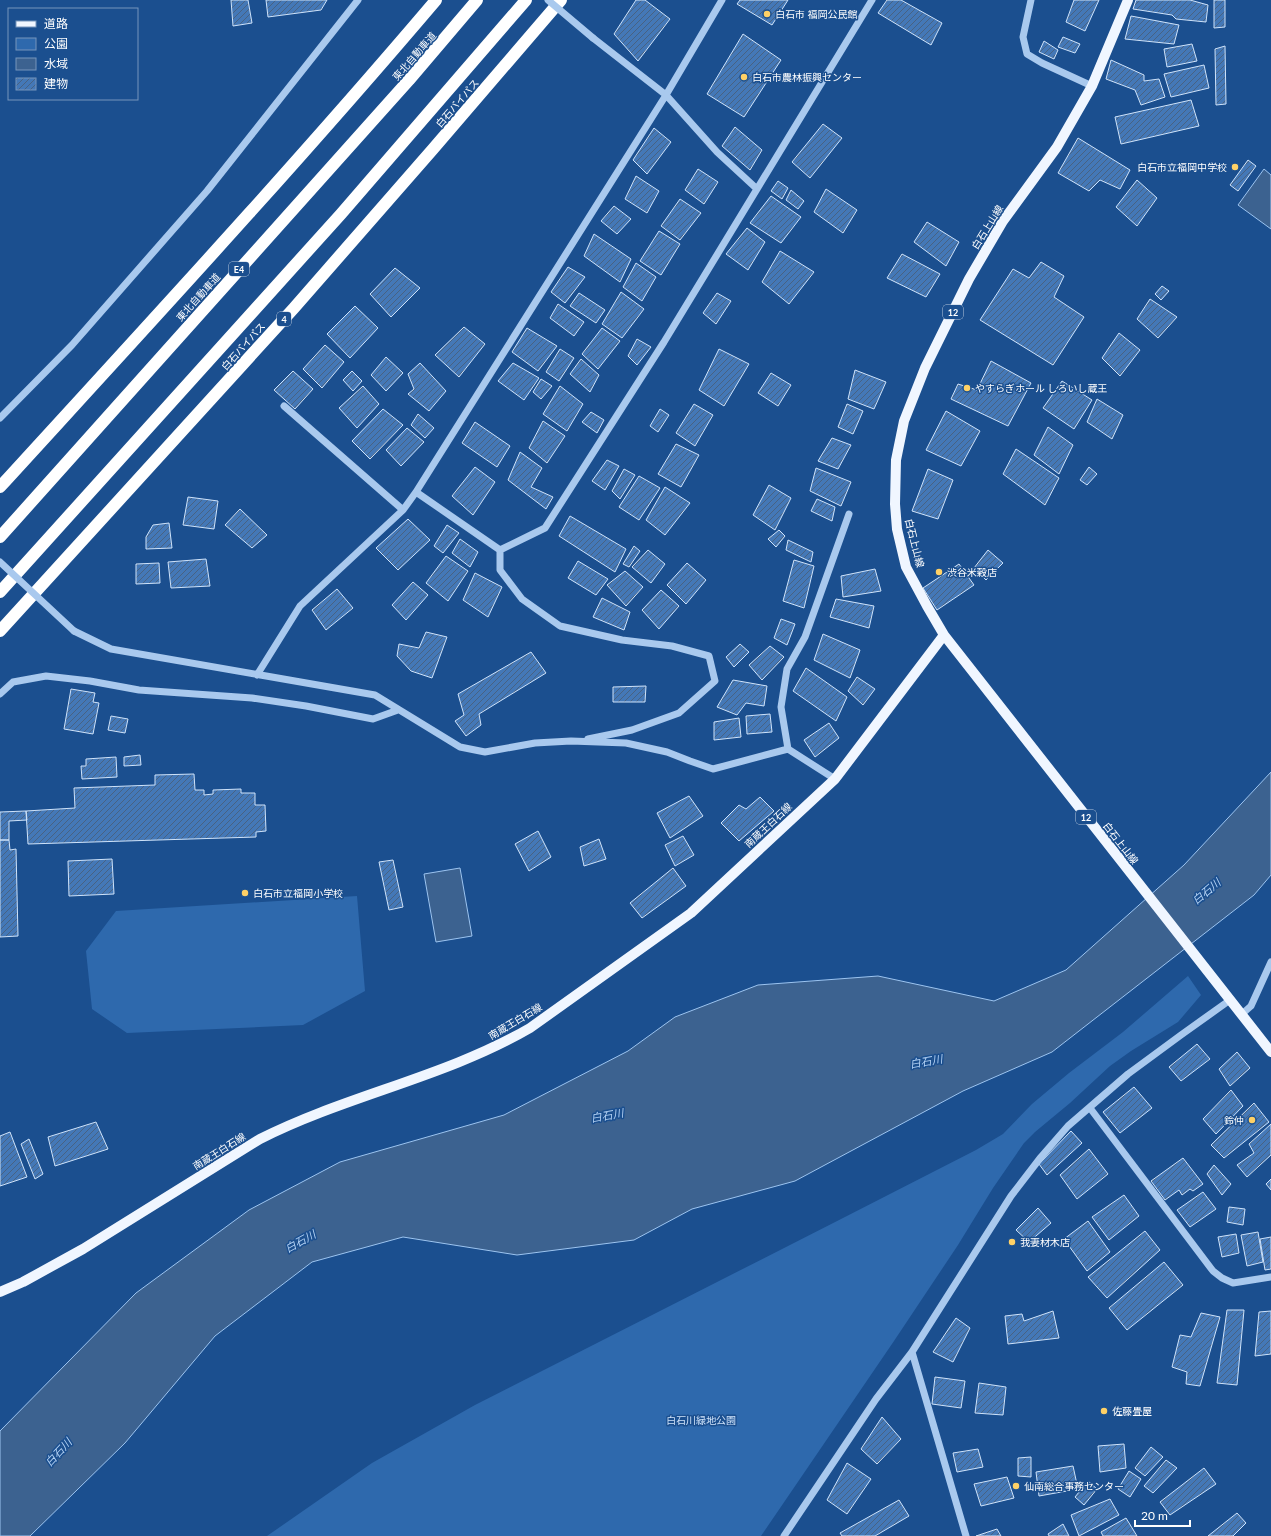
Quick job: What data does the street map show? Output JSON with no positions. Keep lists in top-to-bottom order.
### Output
{
  "streets": {
    "highway": [
      "東北自動車道",
      "白石バイパス",
      "E4",
      "4"
    ],
    "main road": ["白石上山線", "12", "南蔵王白石線"]
  },
  "crossings": [
    ["白石上山線", "南蔵王白石線"]
  ],
  "water": ["白石川"],
  "parks": ["白石川緑地公園"],
  "places": [
    "白石市 福岡公民館",
    "白石市農林振興センター",
    "白石市立福岡中学校",
    "やすらぎホール しろいし蔵王",
    "渋谷米穀店",
    "白石市立福岡小学校",
    "鈴仲",
    "我妻材木店",
    "佐藤畳屋",
    "仙南総合事務センター"
  ],
  "legend": [
    "道路",
    "公園",
    "水域",
    "建物"
  ],
  "scale_bar": "20 m"
}
